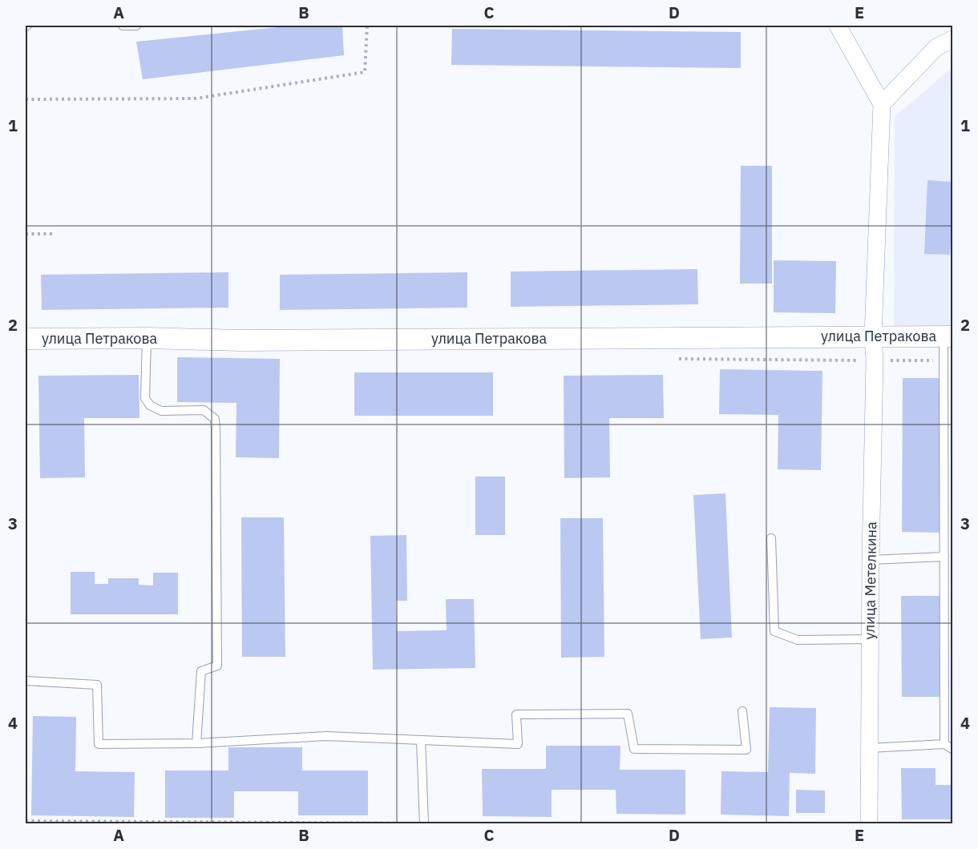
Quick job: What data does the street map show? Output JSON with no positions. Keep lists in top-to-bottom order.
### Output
{
  "streets": {
    "street": ["улица Петракова", "улица Метелкина"]
  },
  "crossings": [
    ["улица Петракова", "улица Метелкина"]
  ],
  "grid": {
    "columns": [
      "A",
      "B",
      "C",
      "D",
      "E"
    ],
    "rows": [
      "1",
      "2",
      "3",
      "4"
    ]
  }
}
